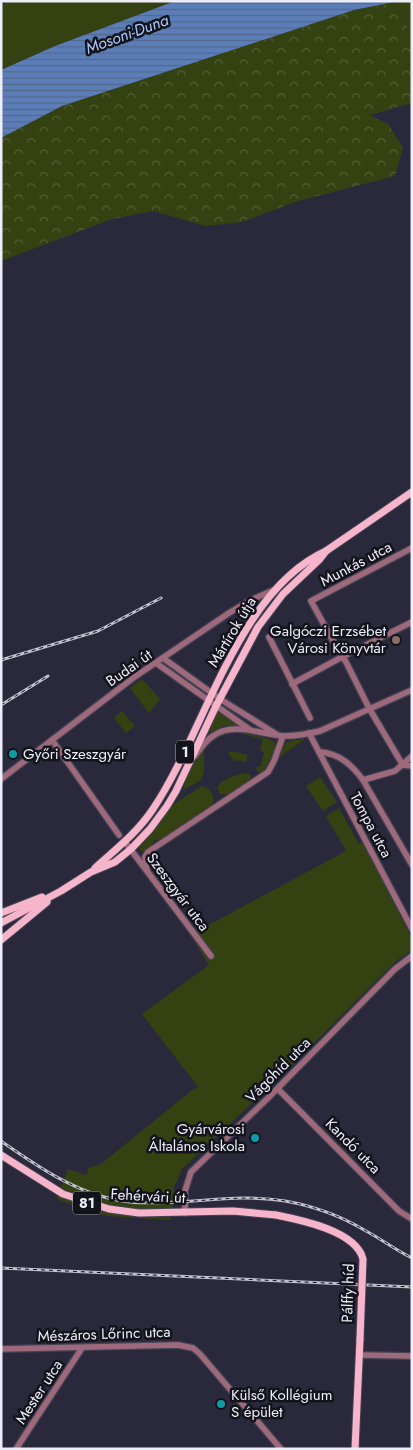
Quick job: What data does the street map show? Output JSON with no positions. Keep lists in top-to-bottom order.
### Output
{
  "streets": {
    "main road": [
      "Mártírok útja",
      "1",
      "Fehérvári út",
      "81",
      "Pálffy híd"
    ],
    "street": [
      "Munkás utca",
      "Budai út",
      "Tompa utca",
      "Szeszgyár utca",
      "Vágóhíd utca",
      "Kandó utca",
      "Mészáros Lőrinc utca",
      "Mester utca"
    ]
  },
  "crossings": [
    ["Mártírok útja", "Budai út"],
    ["Mártírok útja", "1"],
    ["1", "Szeszgyár utca"],
    ["Vágóhíd utca", "Kandó utca"],
    ["Vágóhíd utca", "Fehérvári út"],
    ["Fehérvári út", "Pálffy híd"],
    ["81", "Pálffy híd"],
    ["Mészáros Lőrinc utca", "Mester utca"]
  ],
  "water": ["Mosoni-Duna"],
  "places": [
    "Galgóczi Erzsébet Városi Könyvtár",
    "Győri Szeszgyár",
    "Gyárvárosi Általános Iskola",
    "Külső Kollégium S épület"
  ]
}
